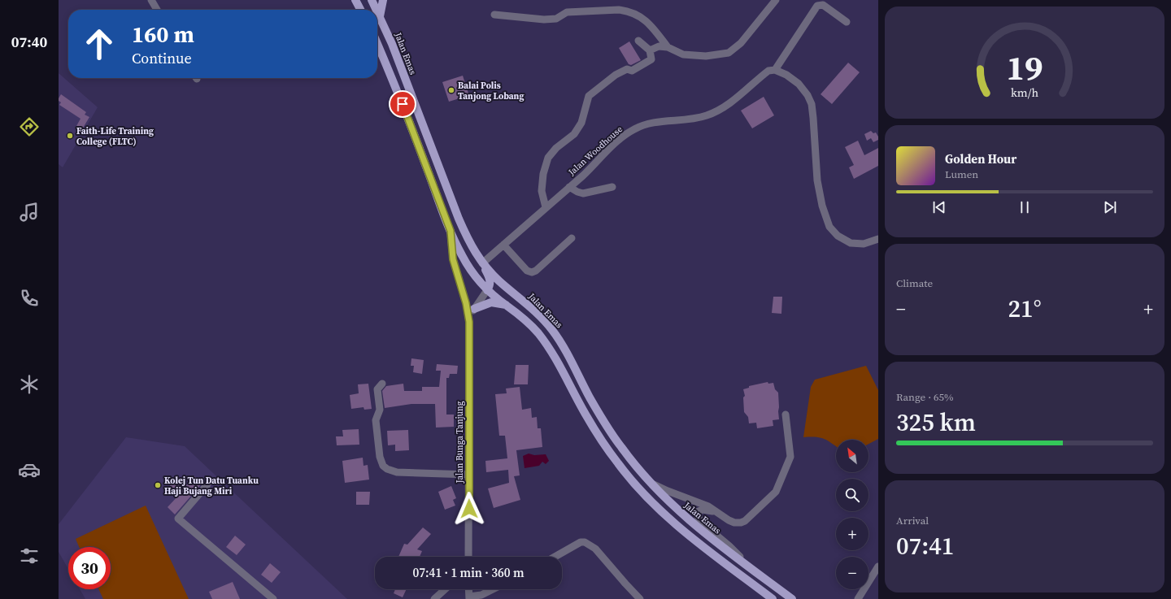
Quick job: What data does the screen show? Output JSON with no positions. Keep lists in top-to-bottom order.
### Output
{
  "streets": {
    "main road": ["Jalan Emas"],
    "street": ["Jalan Woodhouse", "Jalan Bunga Tanjung"]
  },
  "crossings": [
    ["Jalan Emas", "Jalan Woodhouse"]
  ],
  "places": ["Balai Polis Tanjong Lobang", "Faith-Life Training College (FLTC)", "Kolej Tun Datu Tuanku Haji Bujang Miri"],
  "north": "top left",
  "page": {
    "tabs": "07:40",
    "turn": ["160 m", "Continue"],
    "song": ["Golden Hour", "Lumen"],
    "tile": [
      "Climate",
      ["Range · 65%", "325 km"],
      ["Arrival", "07:41"]
    ],
    "heat": ["−", "21°", "+"],
    "map_buttons": ["+", "−"],
    "limit": "30",
    "trip": "07:41 · 1 min · 360 m",
    "gauge": ["19", "km/h"]
  }
}
